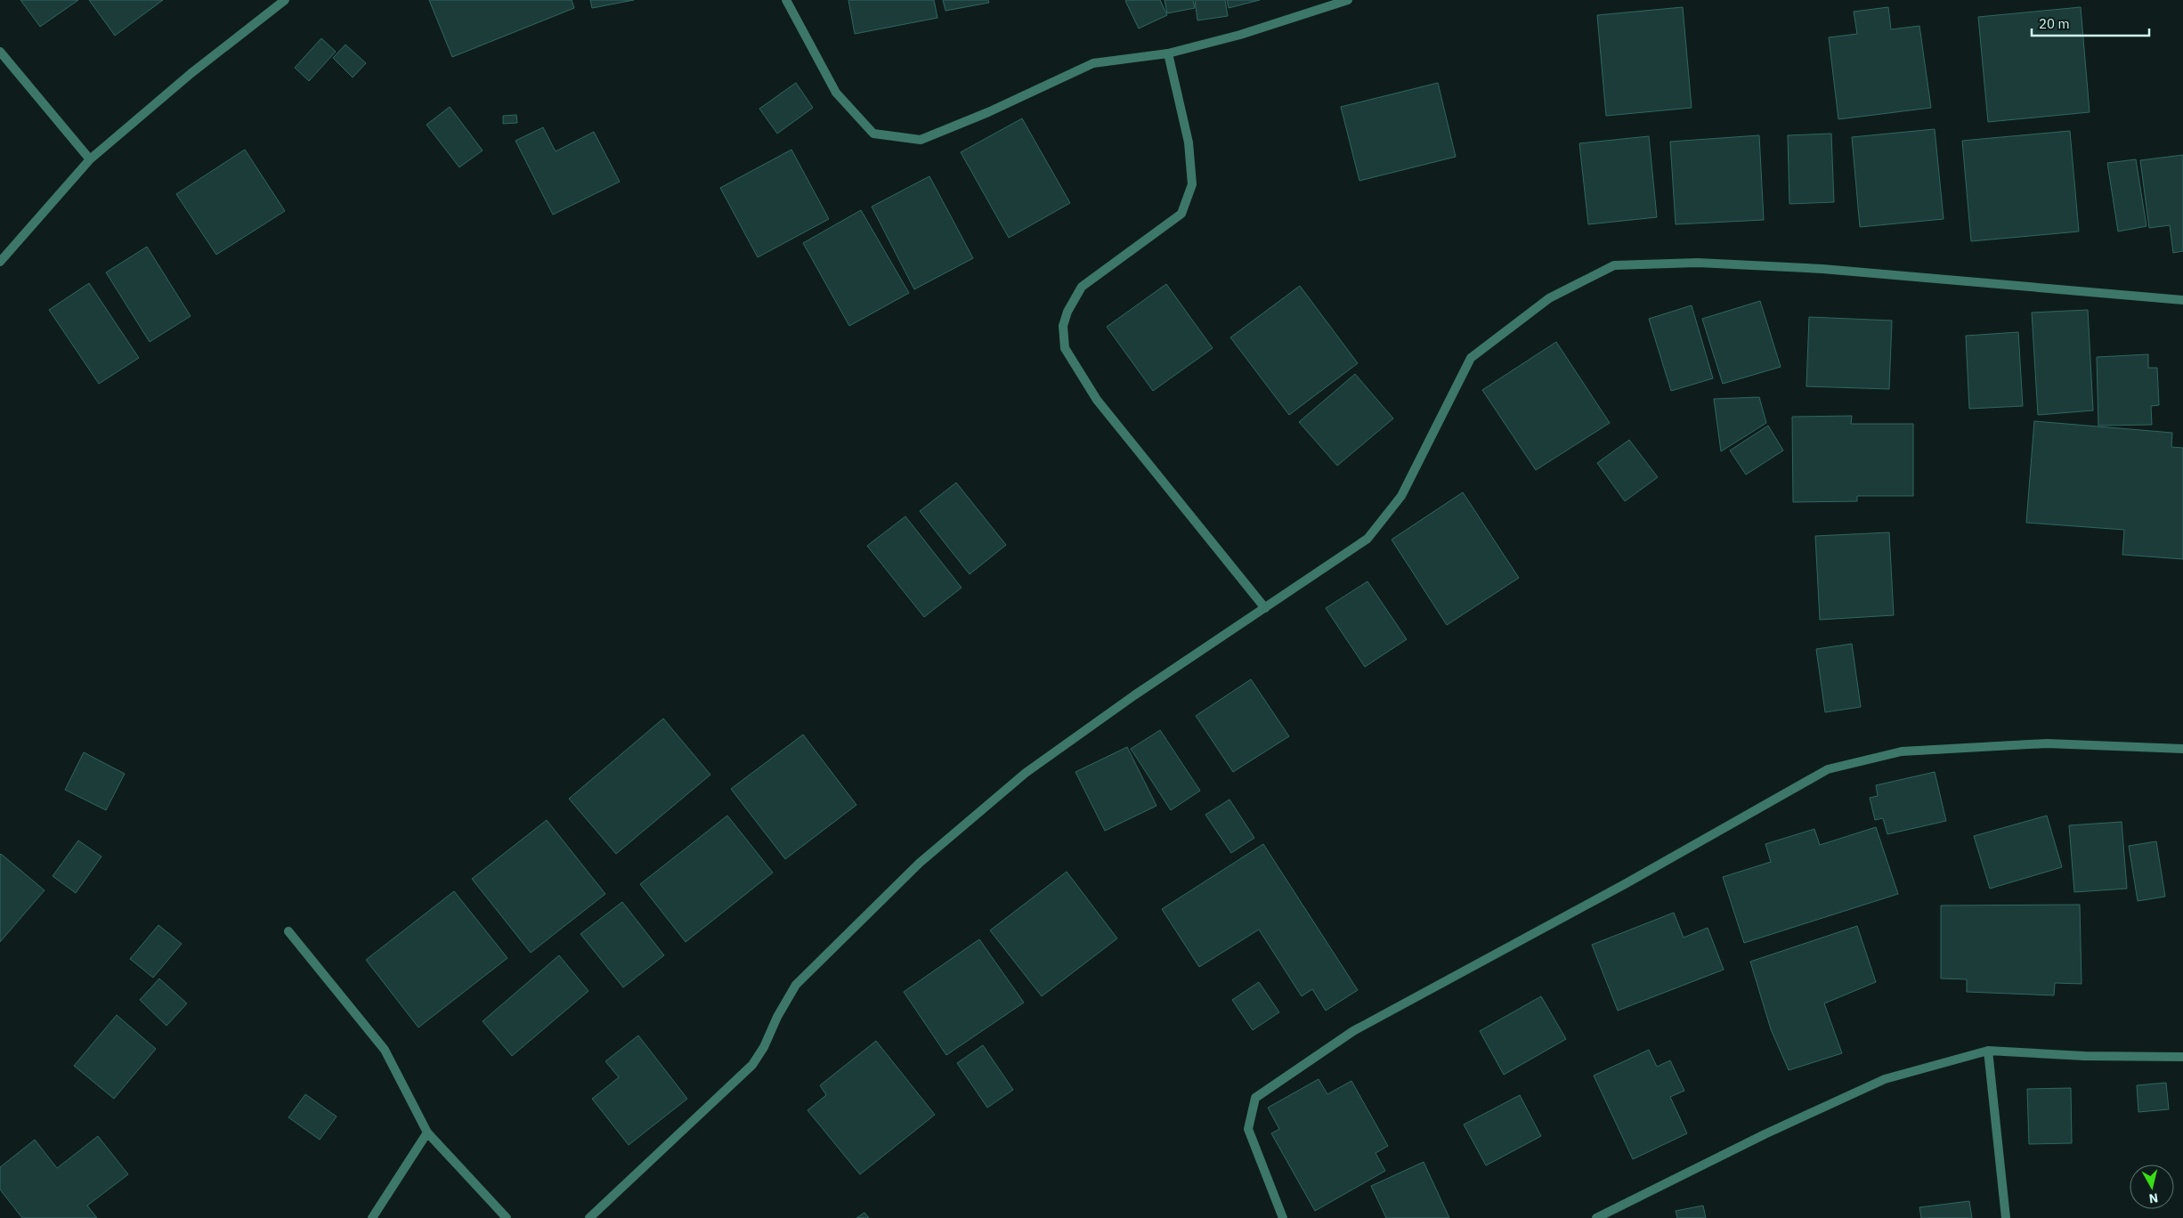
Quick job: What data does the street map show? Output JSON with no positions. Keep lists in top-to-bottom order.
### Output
{
  "scale_bar": "20 m",
  "north": "bottom"
}
